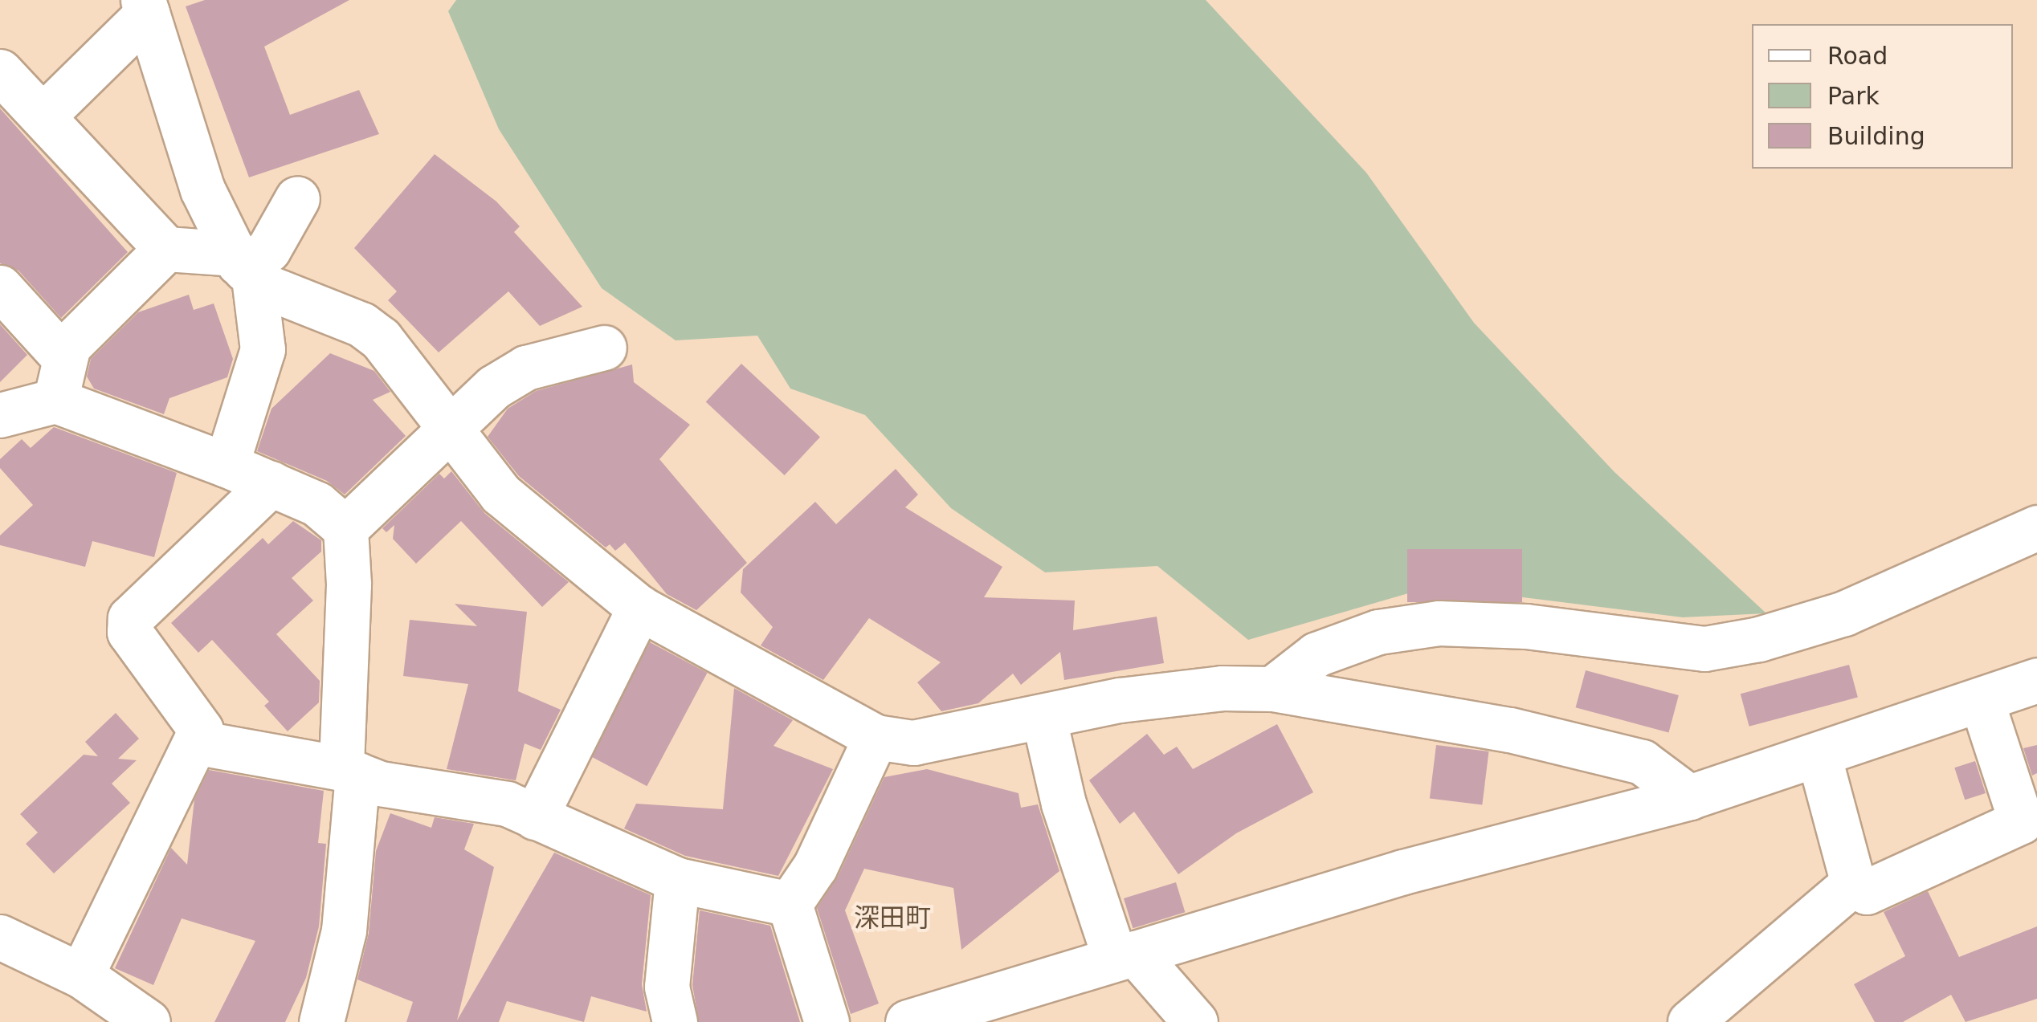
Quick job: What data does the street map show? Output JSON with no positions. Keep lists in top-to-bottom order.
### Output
{
  "districts": ["深田町"],
  "legend": ["Road", "Park", "Building"]
}
